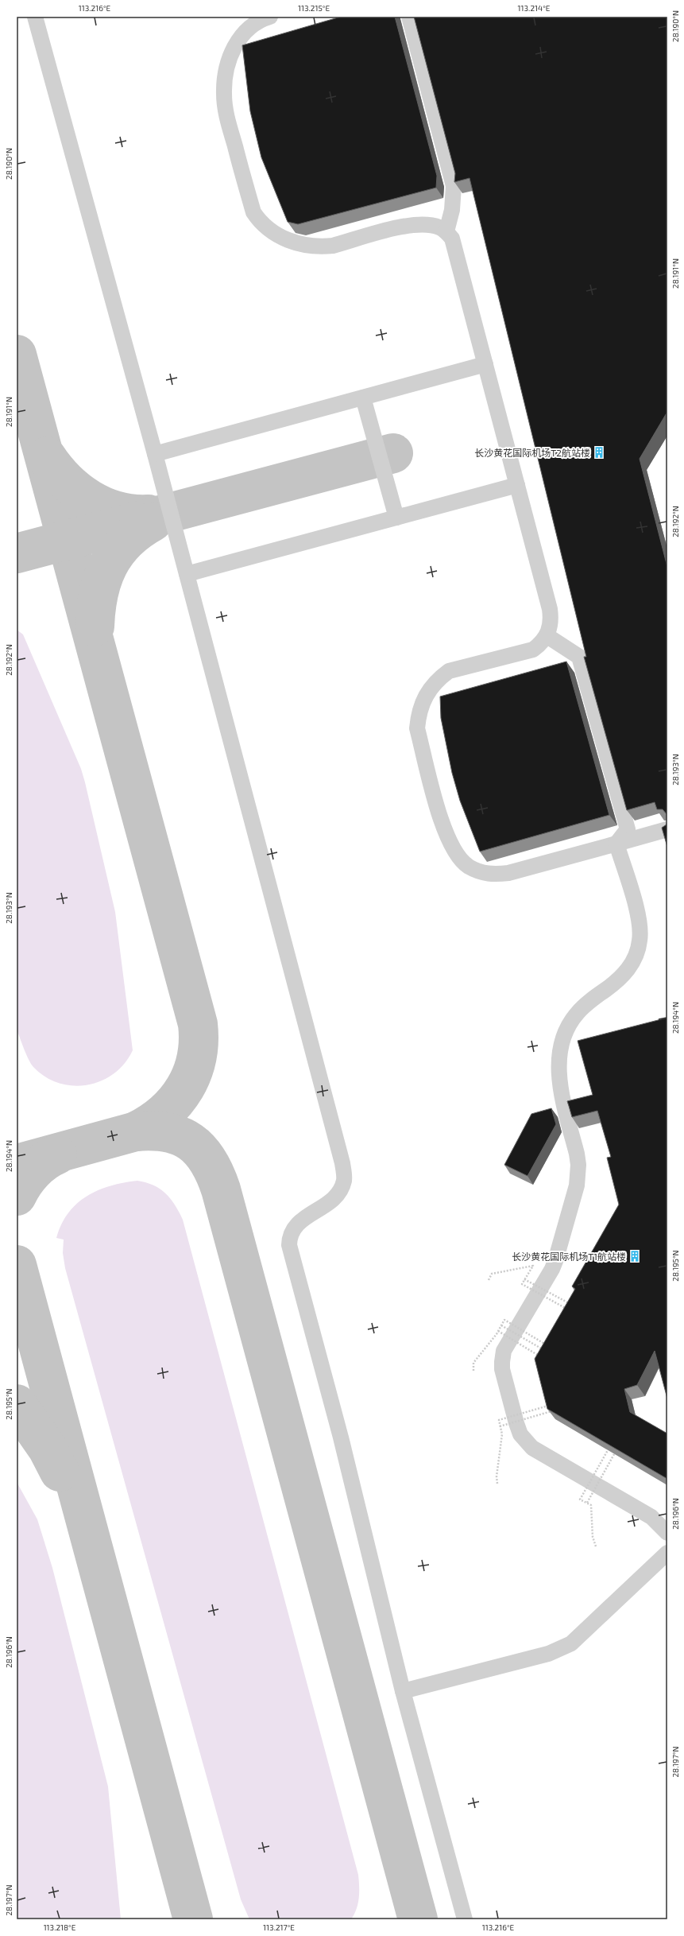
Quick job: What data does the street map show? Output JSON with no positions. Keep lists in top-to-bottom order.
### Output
{
  "places": {
    "building": ["长沙黄花国际机场T2航站楼", "长沙黄花国际机场T1航站楼"]
  },
  "coordinates": [
    "113.216°E",
    "113.215°E",
    "113.214°E",
    "28.190°N",
    "28.191°N",
    "28.192°N",
    "28.193°N",
    "28.194°N",
    "28.195°N",
    "28.196°N",
    "28.197°N",
    "113.218°E",
    "113.217°E"
  ]
}
